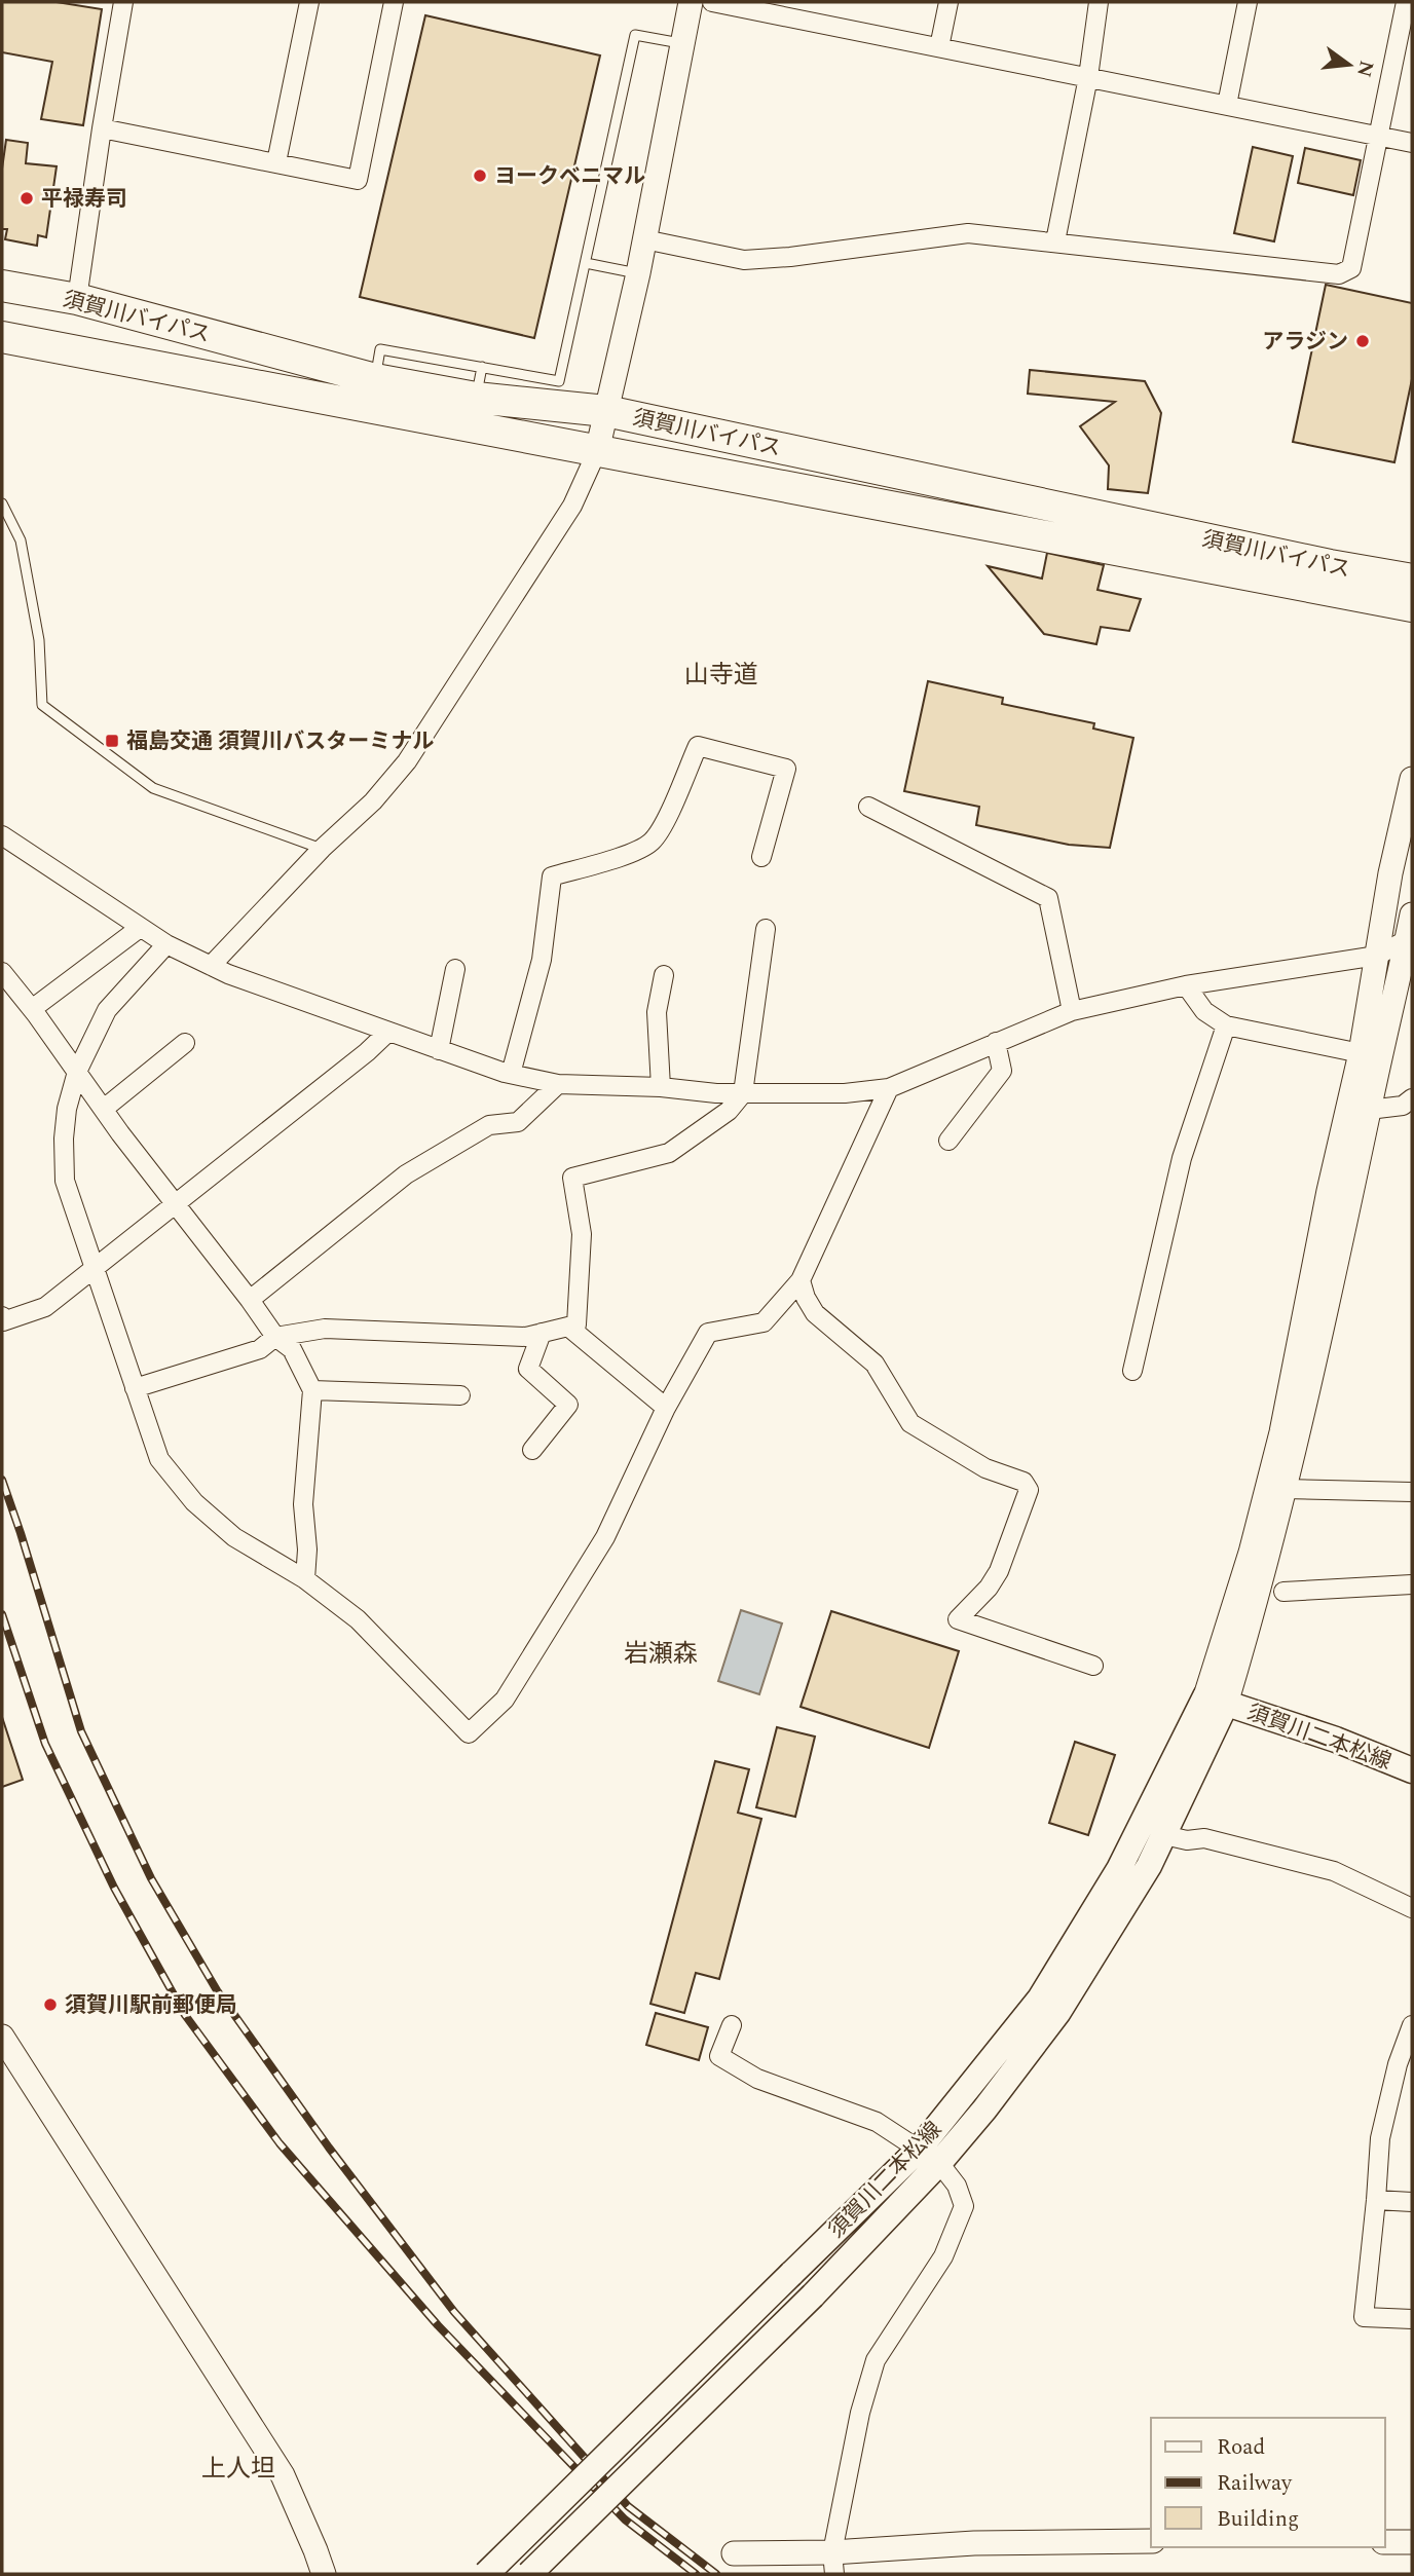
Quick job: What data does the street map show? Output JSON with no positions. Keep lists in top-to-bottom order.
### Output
{
  "streets": {
    "highway": ["須賀川バイパス"],
    "main road": ["須賀川二本松線"]
  },
  "districts": ["山寺道", "岩瀬森", "上人坦"],
  "places": {
    "other": [
      "ヨークベニマル",
      "平禄寿司",
      "アラジン",
      "須賀川駅前郵便局"
    ],
    "transit": ["福島交通 須賀川バスターミナル"]
  },
  "legend": ["Road", "Railway", "Building"],
  "north": "right"
}
